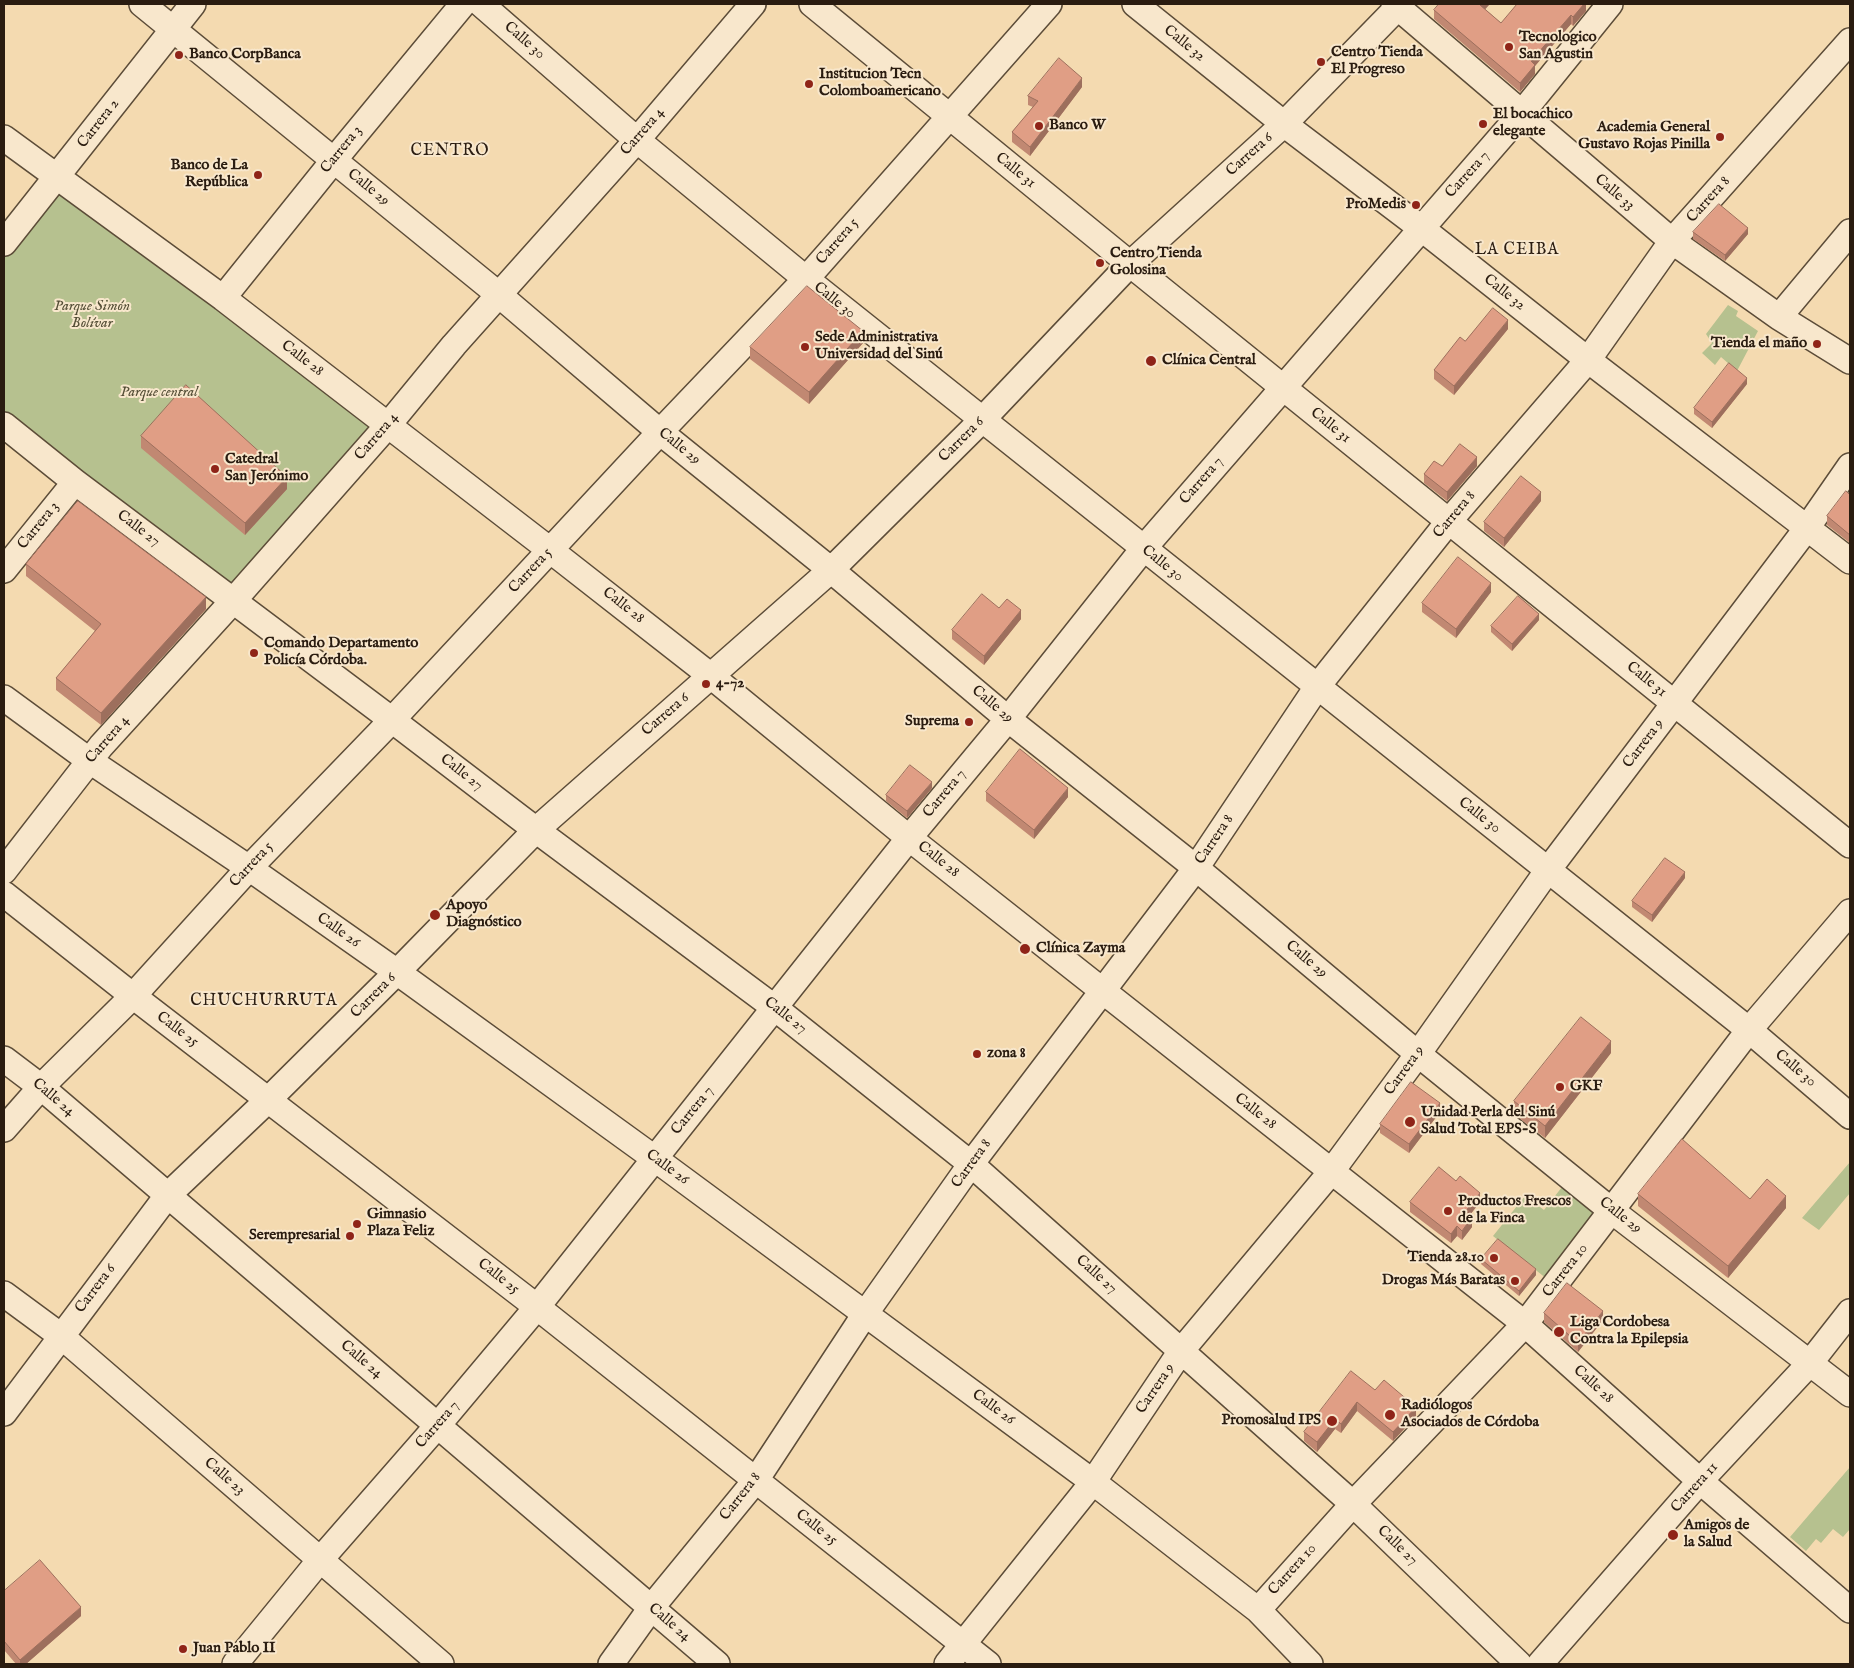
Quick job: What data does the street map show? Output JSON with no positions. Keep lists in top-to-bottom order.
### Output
{
  "streets": {
    "street": [
      "Calle 30",
      "Calle 32",
      "Carrera 2",
      "Carrera 4",
      "Carrera 3",
      "Carrera 6",
      "Calle 31",
      "Carrera 7",
      "Calle 29",
      "Calle 33",
      "Carrera 8",
      "Carrera 5",
      "Calle 28",
      "Calle 27",
      "Carrera 9",
      "Calle 26",
      "Calle 25",
      "Calle 24",
      "Carrera 10",
      "Calle 23",
      "Carrera 11"
    ]
  },
  "crossings": [
    ["Calle 30", "Carrera 4"],
    ["Calle 30", "Carrera 6"],
    ["Calle 30", "Carrera 7"],
    ["Calle 30", "Carrera 8"],
    ["Calle 30", "Carrera 5"],
    ["Calle 30", "Carrera 9"],
    ["Calle 30", "Carrera 10"],
    ["Calle 32", "Carrera 6"],
    ["Calle 32", "Carrera 7"],
    ["Calle 32", "Carrera 8"],
    ["Calle 32", "Carrera 9"],
    ["Carrera 2", "Calle 29"],
    ["Carrera 2", "Calle 28"],
    ["Carrera 4", "Calle 29"],
    ["Carrera 4", "Calle 28"],
    ["Carrera 4", "Calle 27"],
    ["Carrera 4", "Calle 26"],
    ["Carrera 3", "Calle 29"],
    ["Carrera 3", "Calle 28"],
    ["Carrera 3", "Calle 27"],
    ["Carrera 6", "Calle 31"],
    ["Carrera 6", "Calle 29"],
    ["Carrera 6", "Calle 33"],
    ["Carrera 6", "Calle 28"],
    ["Carrera 6", "Calle 27"],
    ["Carrera 6", "Calle 26"],
    ["Carrera 6", "Calle 25"],
    ["Carrera 6", "Calle 24"],
    ["Carrera 6", "Calle 23"],
    ["Calle 31", "Carrera 7"],
    ["Calle 31", "Carrera 8"],
    ["Calle 31", "Carrera 5"],
    ["Calle 31", "Carrera 9"],
    ["Carrera 7", "Calle 29"],
    ["Carrera 7", "Calle 33"],
    ["Carrera 7", "Calle 28"],
    ["Carrera 7", "Calle 27"],
    ["Carrera 7", "Calle 26"],
    ["Carrera 7", "Calle 25"],
    ["Carrera 7", "Calle 24"],
    ["Carrera 7", "Calle 23"],
    ["Calle 29", "Carrera 8"],
    ["Calle 29", "Carrera 5"],
    ["Calle 29", "Carrera 9"],
    ["Calle 29", "Carrera 10"],
    ["Calle 29", "Carrera 11"],
    ["Calle 33", "Carrera 8"],
    ["Carrera 8", "Calle 28"],
    ["Carrera 8", "Calle 27"],
    ["Carrera 8", "Calle 26"],
    ["Carrera 8", "Calle 25"],
    ["Carrera 8", "Calle 24"],
    ["Carrera 5", "Calle 28"],
    ["Carrera 5", "Calle 27"],
    ["Carrera 5", "Calle 26"],
    ["Carrera 5", "Calle 25"],
    ["Carrera 5", "Calle 24"],
    ["Calle 28", "Carrera 9"],
    ["Calle 28", "Carrera 10"],
    ["Calle 28", "Carrera 11"],
    ["Calle 27", "Carrera 9"],
    ["Calle 27", "Carrera 10"],
    ["Carrera 9", "Calle 26"],
    ["Carrera 9", "Calle 25"],
    ["Calle 26", "Carrera 10"]
  ],
  "districts": ["CENTRO", "LA CEIBA", "CHUCHURRUTA"],
  "parks": ["Parque Simón Bolívar", "Parque central"],
  "places": [
    "Tecnologico San Agustin",
    "Banco CorpBanca",
    "Centro Tienda El Progreso",
    "Institucion Tecn Colomboamericano",
    "El bocachico elegante",
    "Banco W",
    "Academia General Gustavo Rojas Pinilla",
    "Banco de La República",
    "ProMedis",
    "Centro Tienda Golosina",
    "Tienda el maño",
    "Sede Administrativa Universidad del Sinú",
    "Clínica Central",
    "Catedral San Jerónimo",
    "Comando Departamento Policía Córdoba.",
    "4-72",
    "Suprema",
    "Apoyo Diagnóstico",
    "Clínica Zayma",
    "zona 8",
    "GKF",
    "Unidad Perla del Sinú Salud Total EPS-S",
    "Productos Frescos de la Finca",
    "Gimnasio Plaza Feliz",
    "Serempresarial",
    "Tienda 28.10",
    "Drogas Más Baratas",
    "Liga Cordobesa Contra la Epilepsia",
    "Radiólogos Asociados de Córdoba",
    "Promosalud IPS",
    "Amigos de la Salud",
    "Juan Pablo II"
  ]
}
